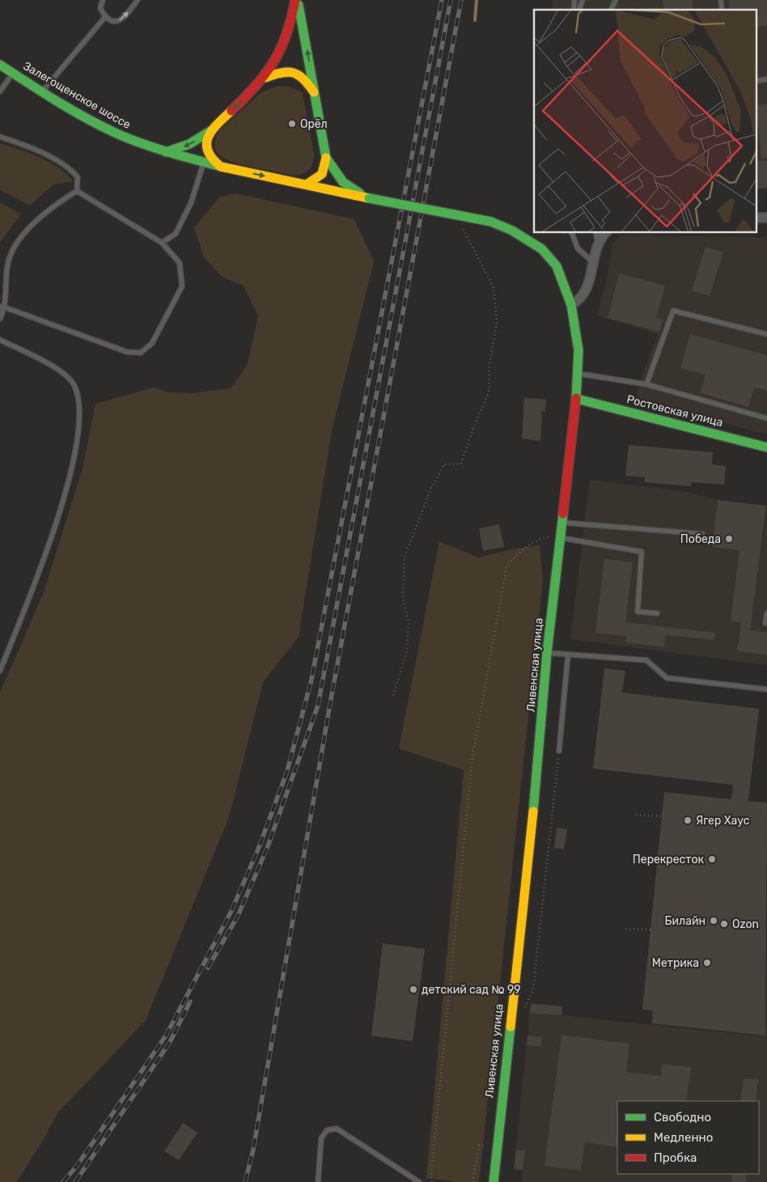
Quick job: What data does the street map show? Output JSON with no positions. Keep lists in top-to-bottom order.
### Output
{
  "streets": {
    "main road": ["Залегощенское шоссе", "Ростовская улица", "Ливенская улица"]
  },
  "crossings": [
    ["Залегощенское шоссе", "Ливенская улица"],
    ["Ростовская улица", "Ливенская улица"]
  ],
  "places": [
    "Орёл",
    "Победа",
    "Ягер Хаус",
    "Перекресток",
    "Билайн",
    "Ozon",
    "Метрика",
    "детский сад № 99"
  ],
  "legend": ["Свободно", "Медленно", "Пробка"]
}
